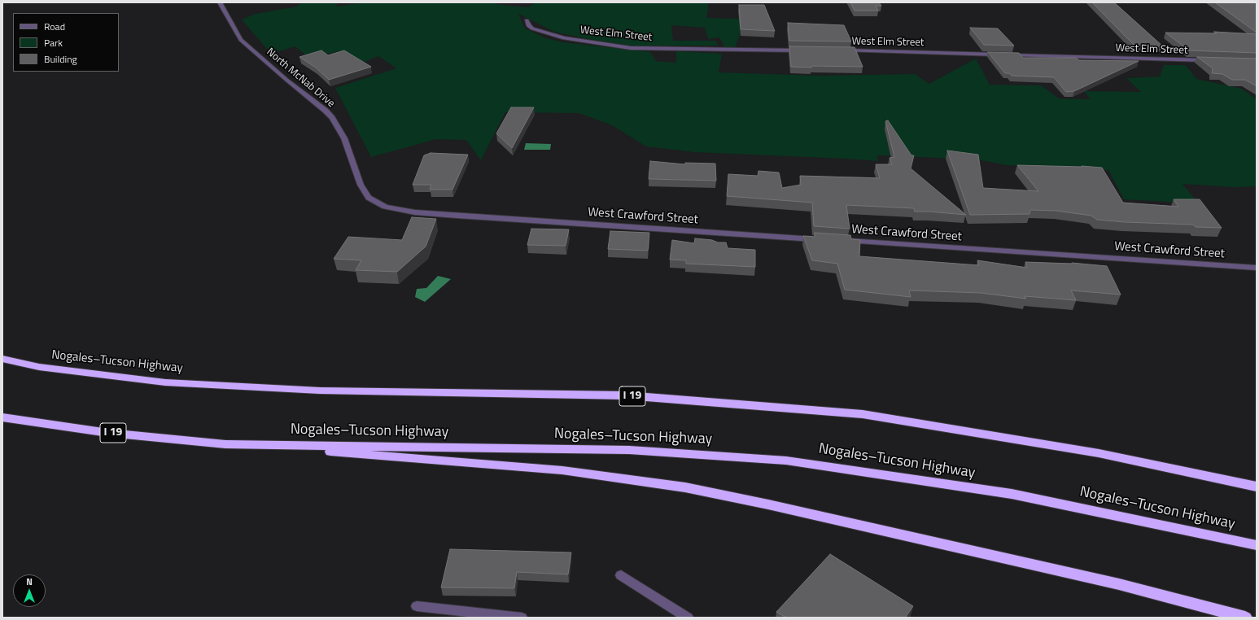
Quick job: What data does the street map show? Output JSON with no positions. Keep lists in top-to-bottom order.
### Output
{
  "streets": {
    "highway": ["Nogales–Tucson Highway", "I 19"],
    "street": ["West Elm Street", "North McNab Drive", "West Crawford Street"]
  },
  "crossings": [
    ["North McNab Drive", "West Crawford Street"]
  ],
  "legend": ["Road", "Park", "Building"],
  "north": "top"
}
